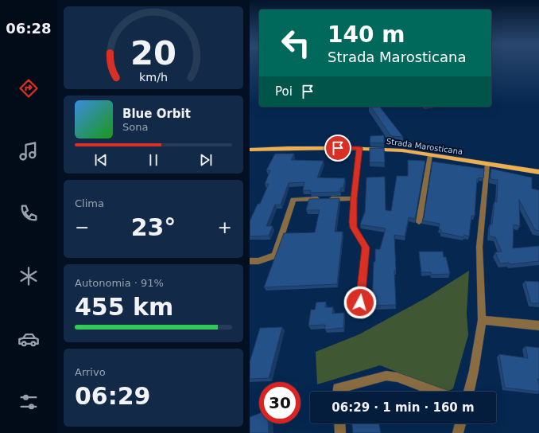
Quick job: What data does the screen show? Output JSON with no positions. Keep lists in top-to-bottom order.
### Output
{
  "streets": {
    "main road": ["Strada Marosticana"]
  },
  "page": {
    "tabs": "06:28",
    "turn": ["140 m", "Strada Marosticana"],
    "then": "Poi",
    "song": ["Blue Orbit", "Sona"],
    "tile": [
      "Clima",
      ["Autonomia · 91%", "455 km"],
      ["Arrivo", "06:29"]
    ],
    "heat": ["−", "23°", "+"],
    "limit": "30",
    "trip": "06:29 · 1 min · 160 m",
    "gauge": ["20", "km/h"]
  }
}
